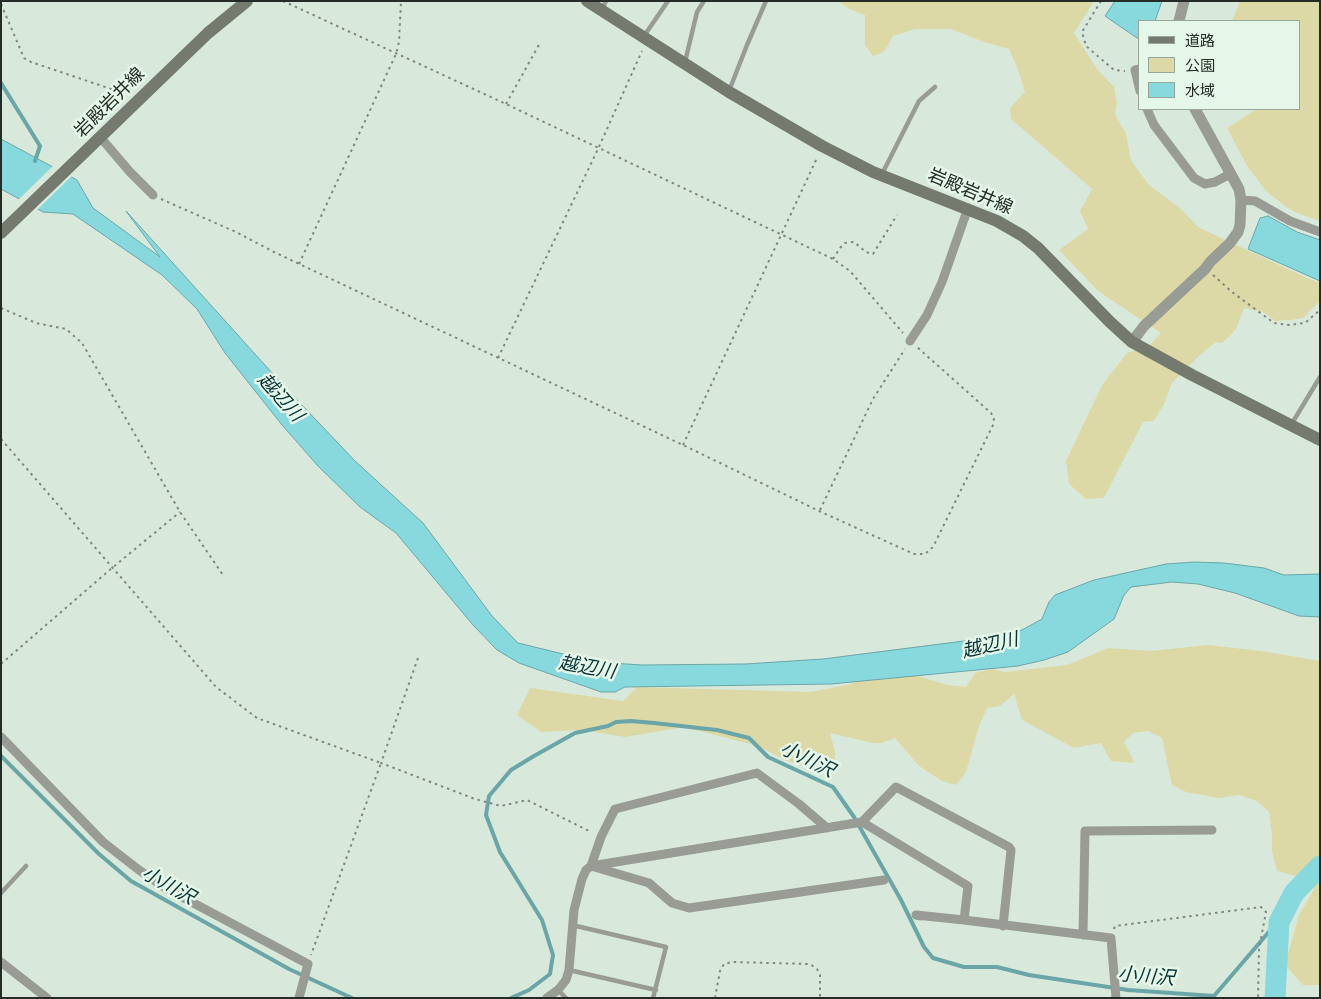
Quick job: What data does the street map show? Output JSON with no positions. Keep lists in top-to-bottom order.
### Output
{
  "streets": {
    "main road": ["岩殿岩井線"]
  },
  "water": ["越辺川", "小川沢"],
  "legend": ["道路", "公園", "水域"]
}
